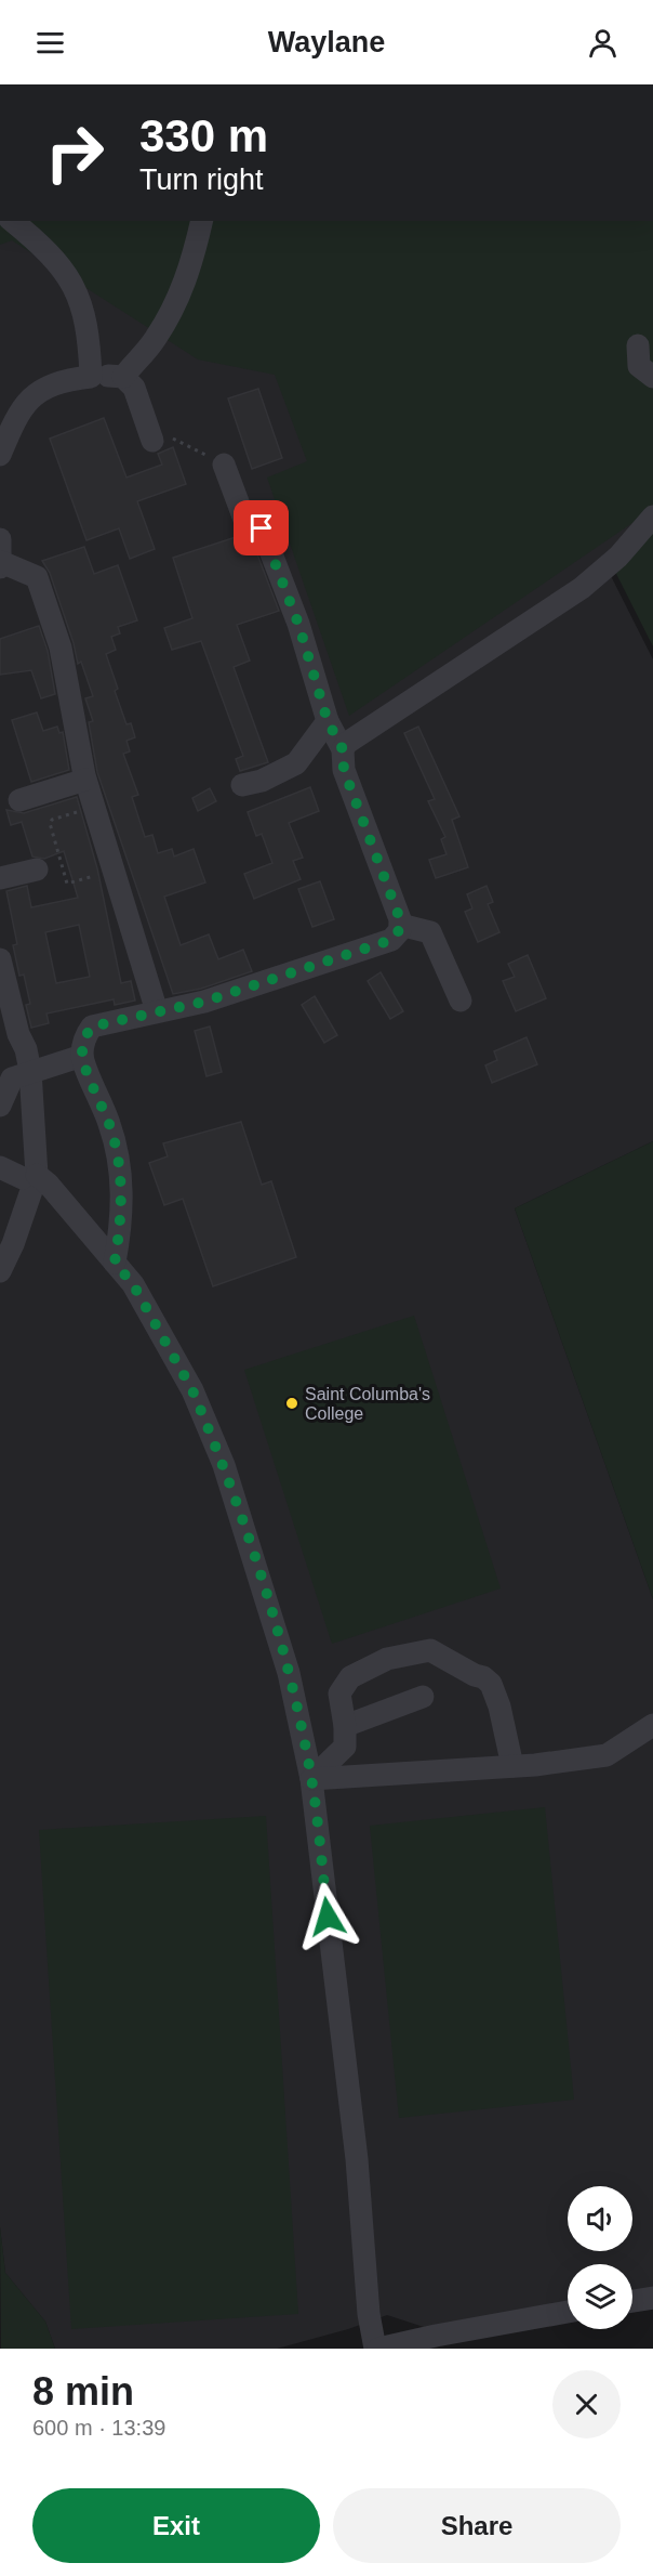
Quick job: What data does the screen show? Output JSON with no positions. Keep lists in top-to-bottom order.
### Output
{
  "places": ["Saint Columba's College"],
  "page": {
    "header": "Waylane",
    "turn": ["330 m", "Turn right"],
    "heading": ["8 min", "600 m · 13:39"],
    "buttons": ["Exit", "Share"]
  }
}
